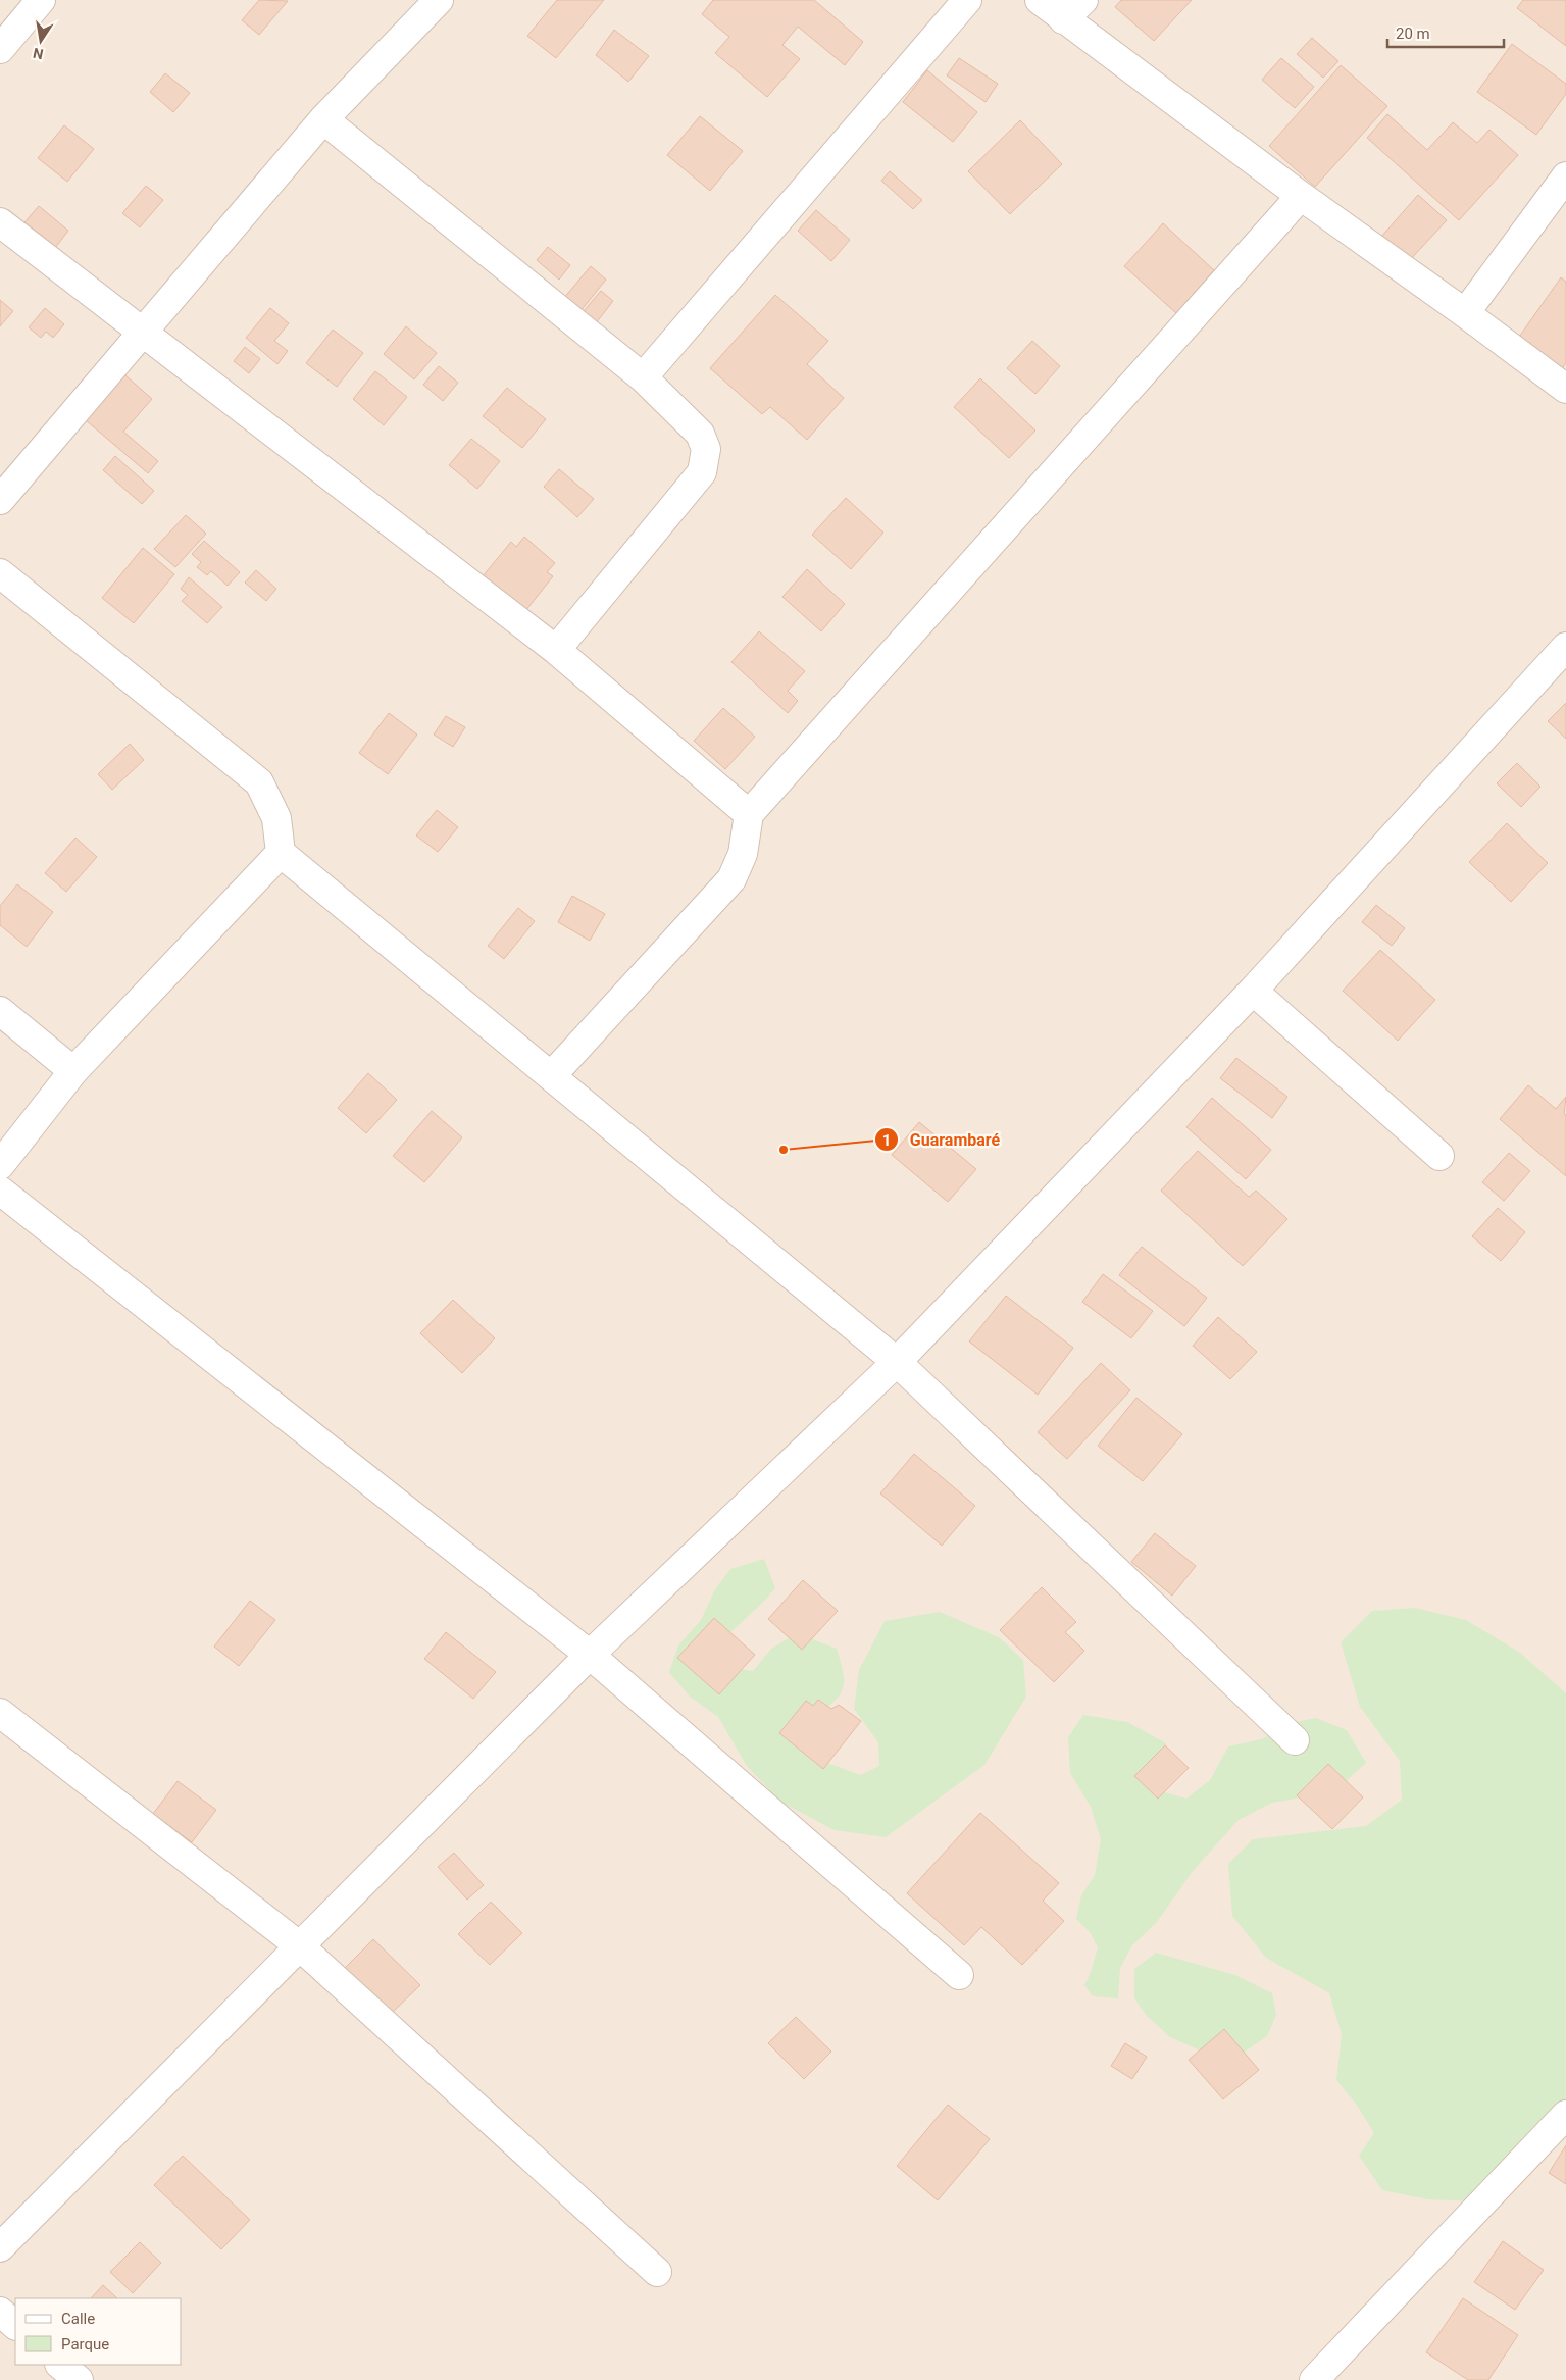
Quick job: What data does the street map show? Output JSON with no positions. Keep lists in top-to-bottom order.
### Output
{
  "places": ["Guarambaré"],
  "legend": ["Calle", "Parque"],
  "scale_bar": "20 m",
  "north": "bottom"
}
